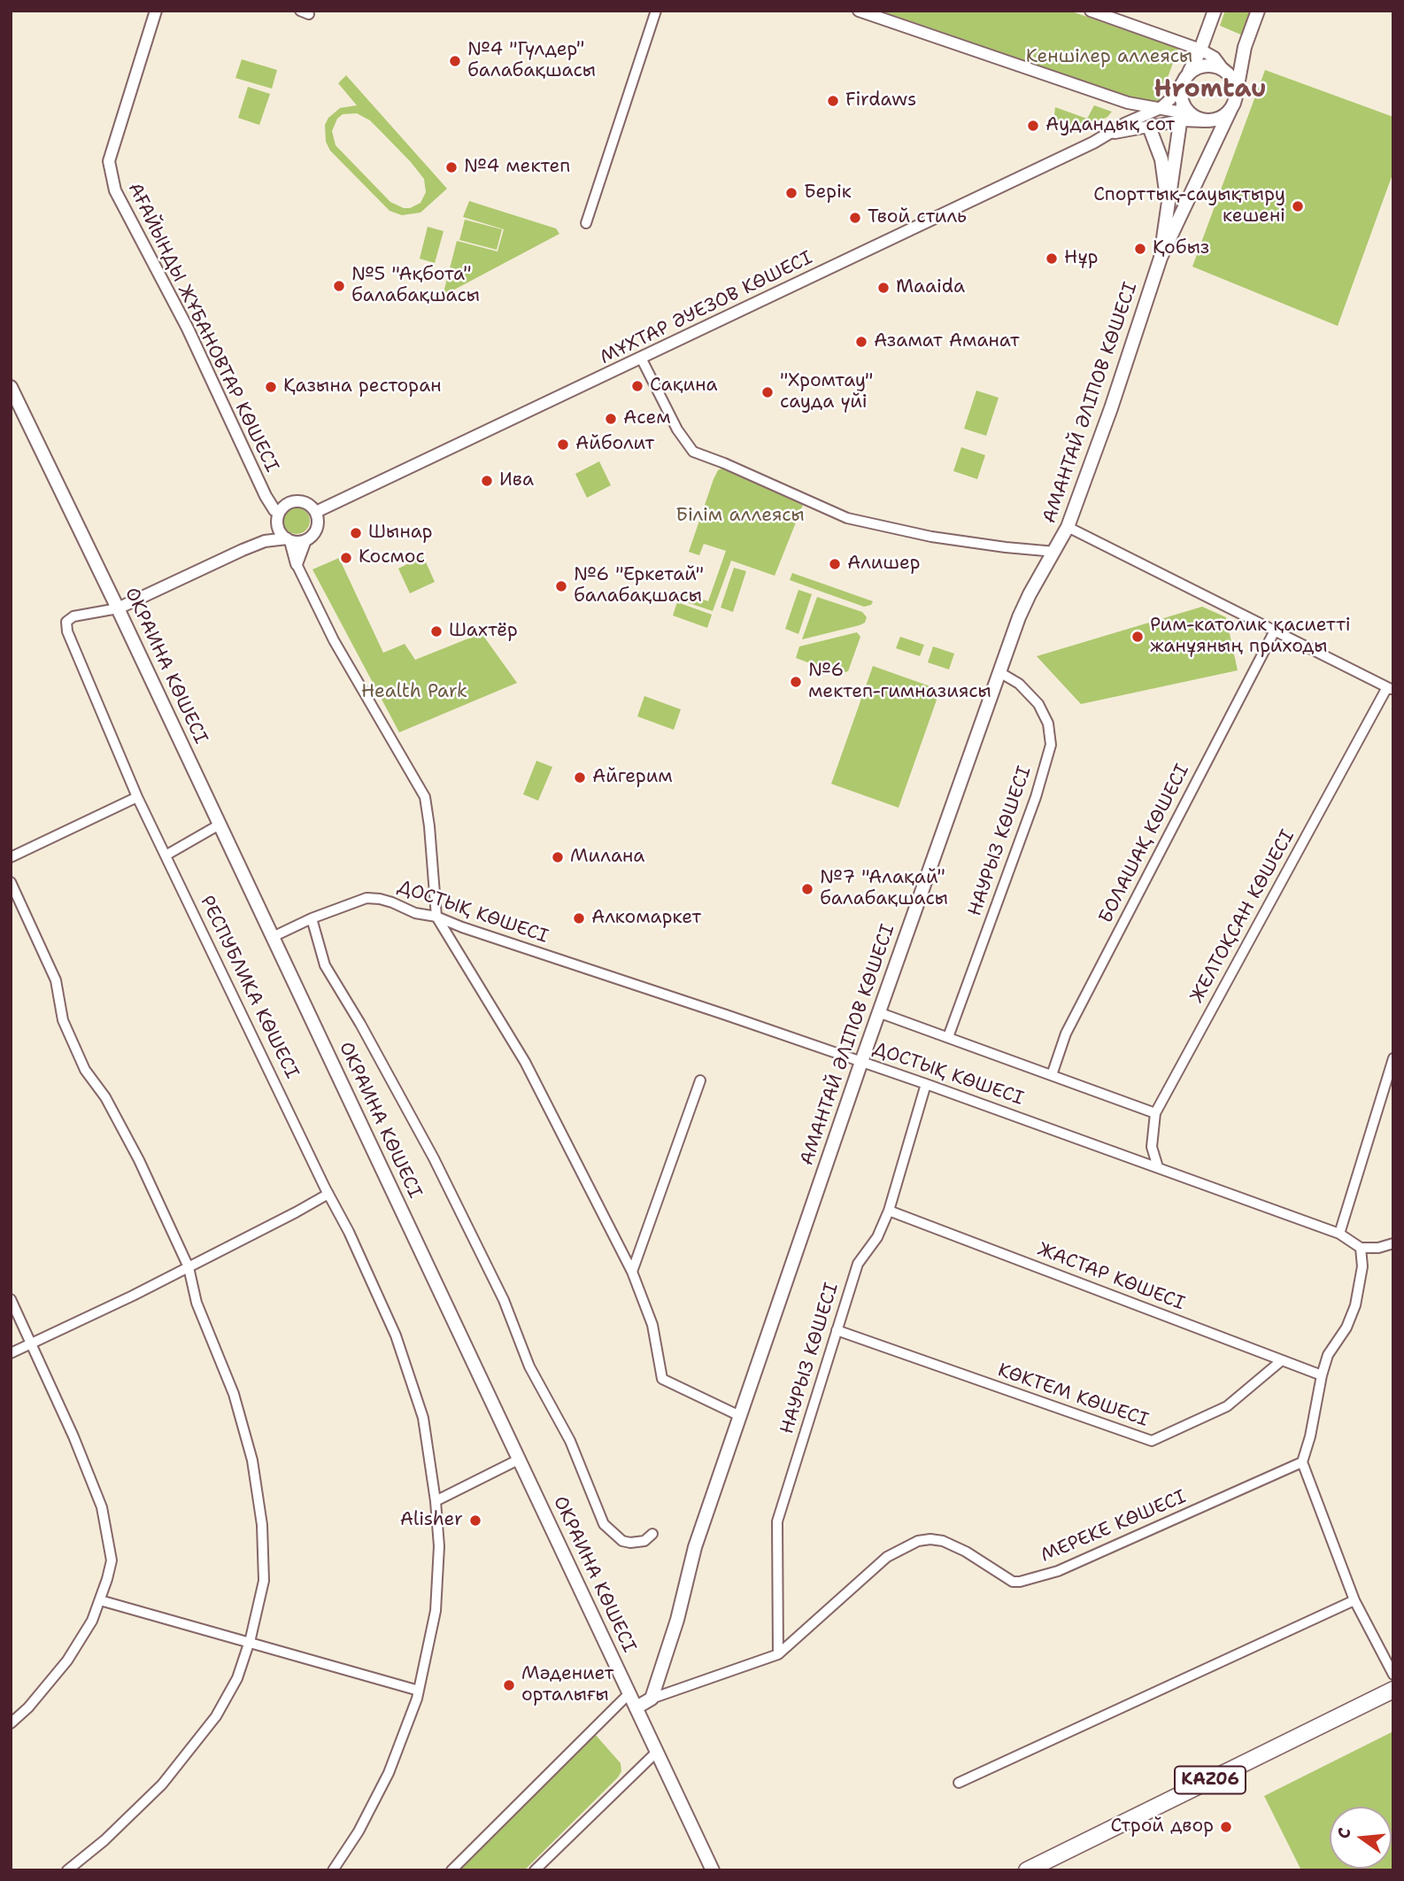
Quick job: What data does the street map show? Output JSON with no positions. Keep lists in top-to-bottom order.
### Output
{
  "streets": {
    "highway": ["KАZ06"],
    "main road": ["АМАНТАЙ ӘЛІПОВ КӨШЕСІ", "ОКРАИНА КӨШЕСІ"],
    "street": [
      "МҰХТАР ӘУЕЗОВ КӨШЕСІ",
      "АҒАЙЫНДЫ ЖҰБАНОВТАР КӨШЕСІ",
      "НАУРЫЗ КӨШЕСІ",
      "БОЛАШАҚ КӨШЕСІ",
      "ДОСТЫҚ КӨШЕСІ",
      "ЖЕЛТОҚСАН КӨШЕСІ",
      "РЕСПУБЛИКА КӨШЕСІ",
      "ЖАСТАР КӨШЕСІ",
      "КӨКТЕМ КӨШЕСІ",
      "МЕРЕКЕ КӨШЕСІ"
    ]
  },
  "crossings": [
    ["МҰХТАР ӘУЕЗОВ КӨШЕСІ", "АҒАЙЫНДЫ ЖҰБАНОВТАР КӨШЕСІ"],
    ["МҰХТАР ӘУЕЗОВ КӨШЕСІ", "АМАНТАЙ ӘЛІПОВ КӨШЕСІ"],
    ["АМАНТАЙ ӘЛІПОВ КӨШЕСІ", "НАУРЫЗ КӨШЕСІ"],
    ["АМАНТАЙ ӘЛІПОВ КӨШЕСІ", "ДОСТЫҚ КӨШЕСІ"],
    ["АМАНТАЙ ӘЛІПОВ КӨШЕСІ", "МЕРЕКЕ КӨШЕСІ"],
    ["ОКРАИНА КӨШЕСІ", "ДОСТЫҚ КӨШЕСІ"],
    ["ОКРАИНА КӨШЕСІ", "РЕСПУБЛИКА КӨШЕСІ"],
    ["НАУРЫЗ КӨШЕСІ", "ДОСТЫҚ КӨШЕСІ"],
    ["НАУРЫЗ КӨШЕСІ", "ЖАСТАР КӨШЕСІ"],
    ["НАУРЫЗ КӨШЕСІ", "КӨКТЕМ КӨШЕСІ"],
    ["НАУРЫЗ КӨШЕСІ", "МЕРЕКЕ КӨШЕСІ"],
    ["ДОСТЫҚ КӨШЕСІ", "ЖЕЛТОҚСАН КӨШЕСІ"],
    ["ЖАСТАР КӨШЕСІ", "КӨКТЕМ КӨШЕСІ"]
  ],
  "districts": ["Hromtau"],
  "parks": ["Кеншілер аллеясы", "Білім аллеясы", "Health Park"],
  "places": [
    "№4 \"Гүлдер\" балабақшасы",
    "Firdaws",
    "Аудандық сот",
    "№4 мектеп",
    "Берік",
    "Спорттық-сауықтыру кешені",
    "Твой стиль",
    "Қобыз",
    "Нұр",
    "№5 \"Ақбота\" балабақшасы",
    "Maaida",
    "Азамат Аманат",
    "Сақина",
    "Қазына ресторан",
    "\"Хромтау\" сауда үйі",
    "Асем",
    "Айболит",
    "Ива",
    "Шынар",
    "Космос",
    "Алишер",
    "№6 \"Еркетай\" балабақшасы",
    "Шахтёр",
    "Рим-католик қасиетті жанұяның приходы",
    "№6 мектеп-гимназиясы",
    "Айгерим",
    "Милана",
    "№7 \"Алақай\" балабақшасы",
    "Алкомаркет",
    "Alisher",
    "Мәдениет орталығы",
    "Строй двор"
  ],
  "north": "left"
}
